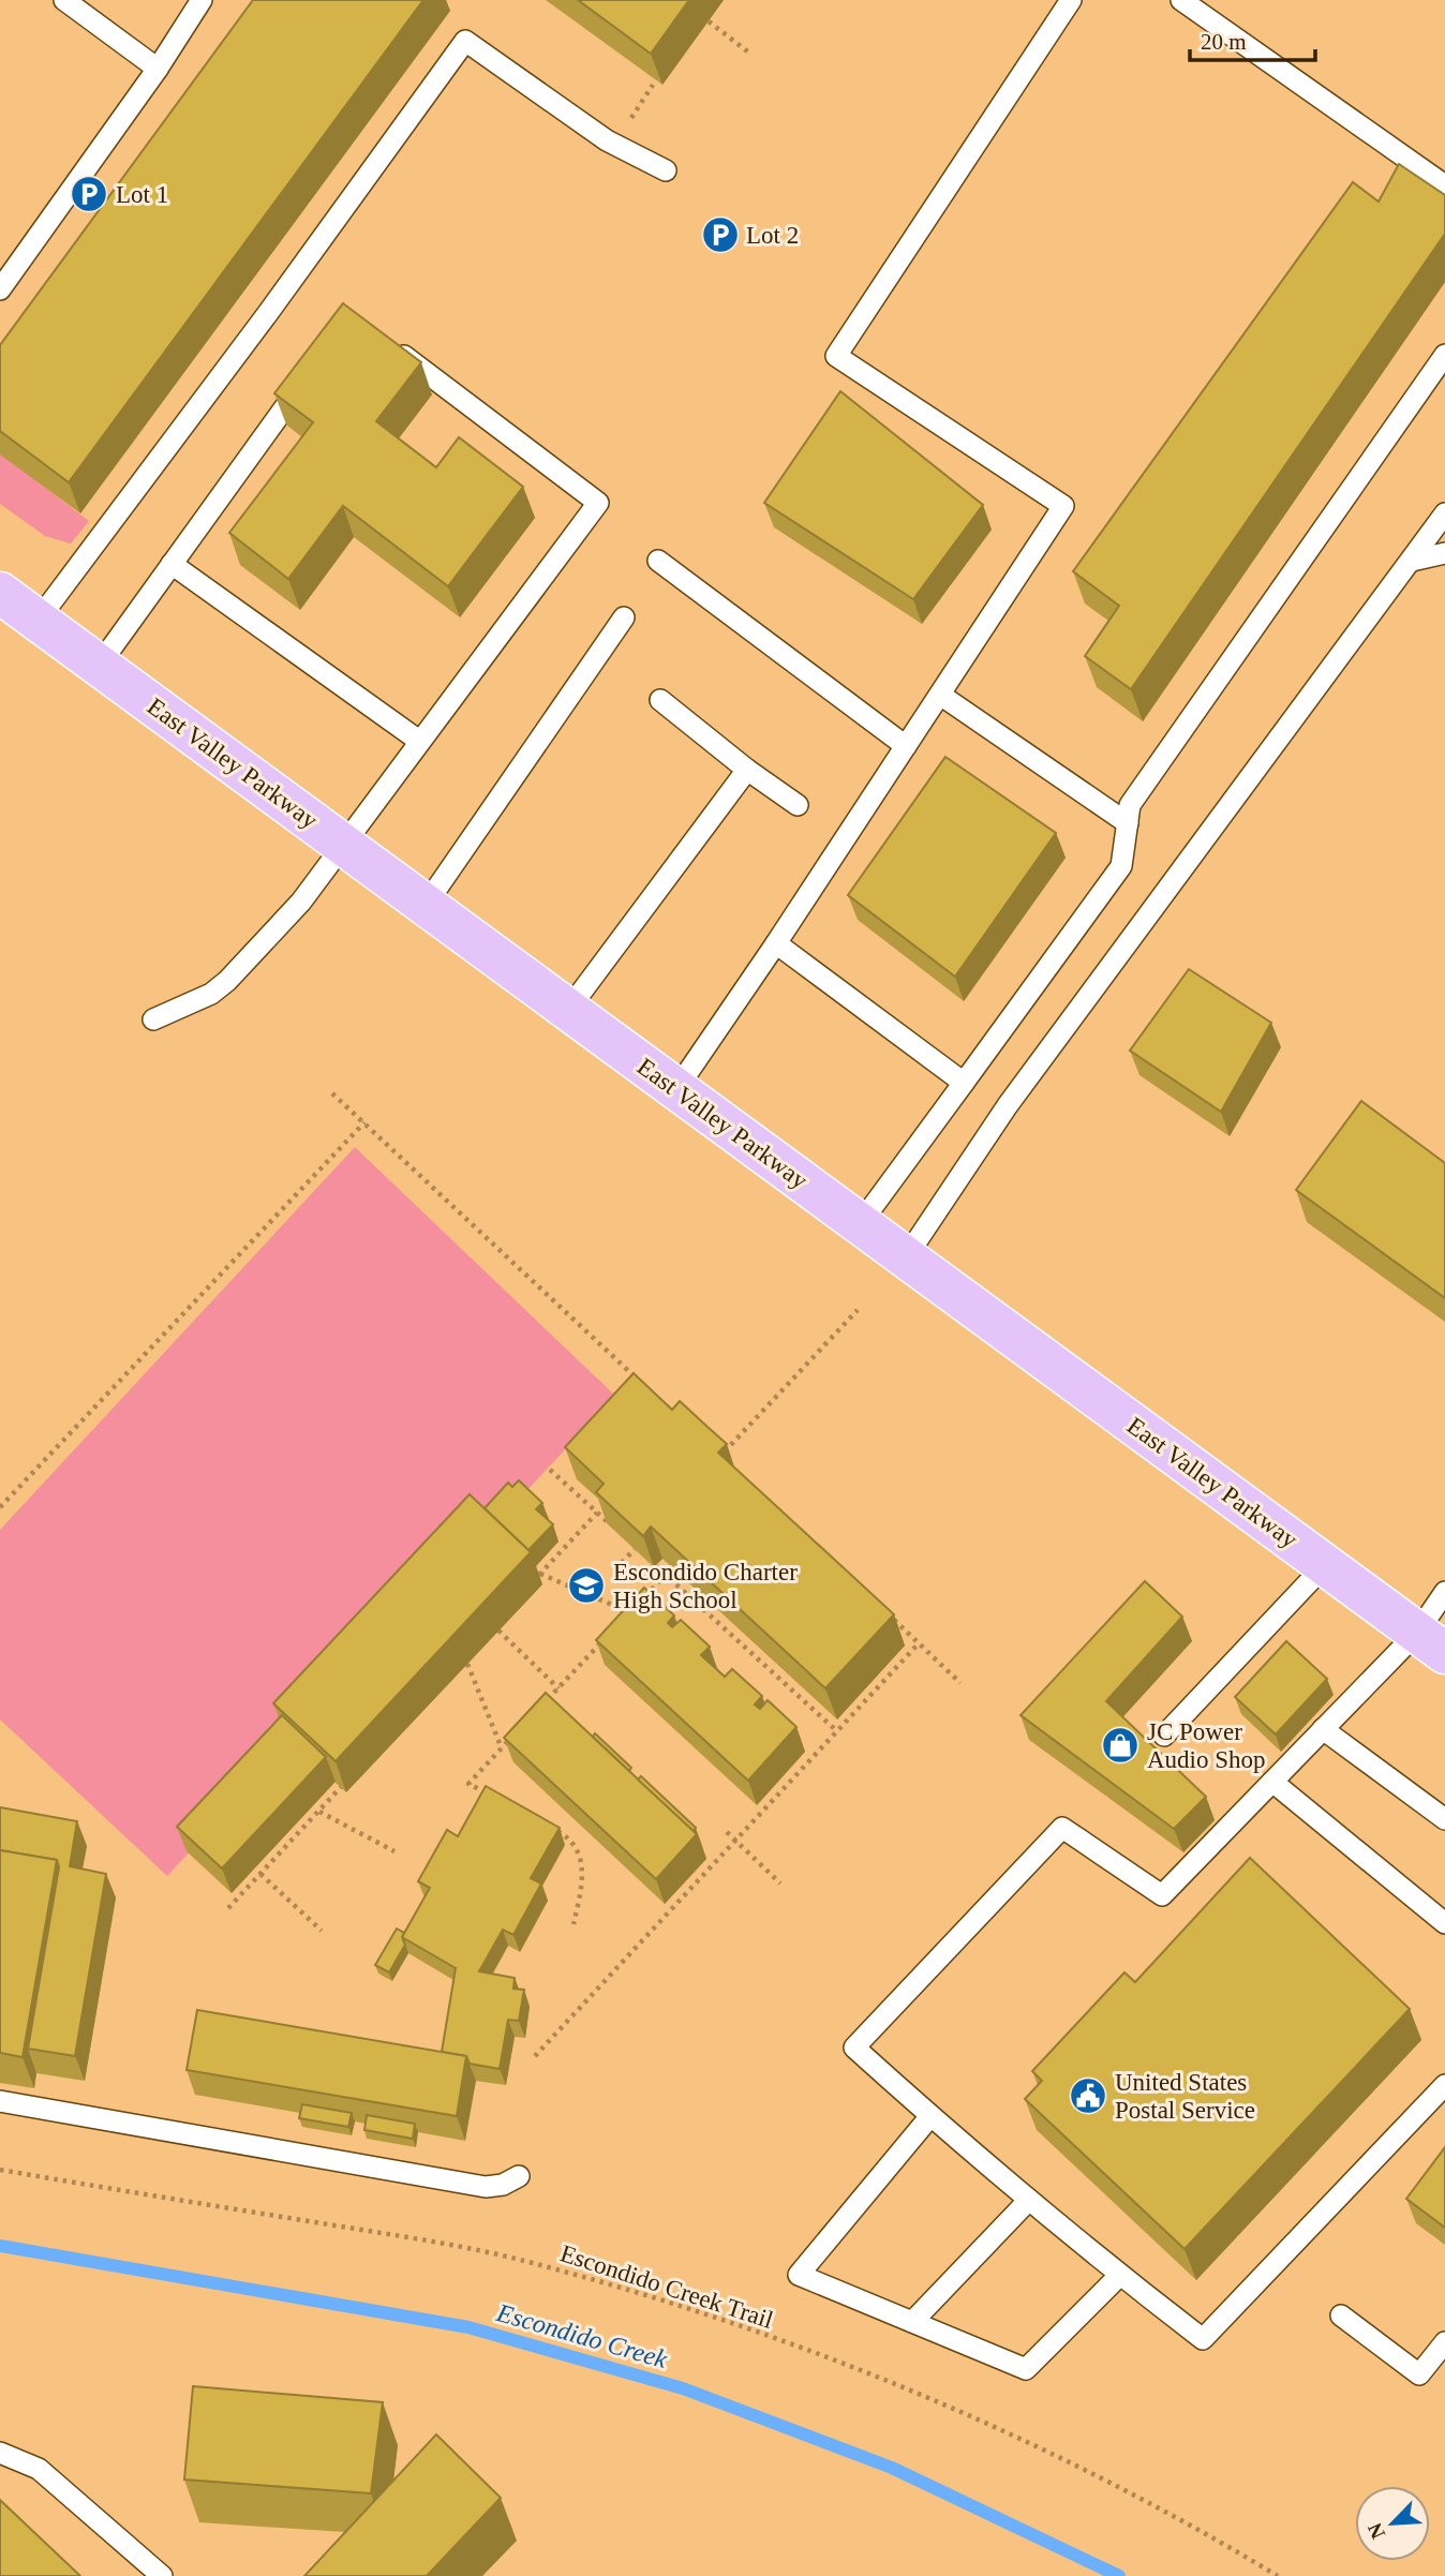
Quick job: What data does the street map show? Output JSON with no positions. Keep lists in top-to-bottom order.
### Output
{
  "streets": {
    "main road": ["East Valley Parkway"],
    "path": ["Escondido Creek Trail"]
  },
  "water": ["Escondido Creek"],
  "places": {
    "parking": ["Lot 1", "Lot 2"],
    "school or university": ["Escondido Charter High School"],
    "shop": ["JC Power Audio Shop"],
    "public building": ["United States Postal Service"]
  },
  "scale_bar": "20 m",
  "north": "bottom left"
}
